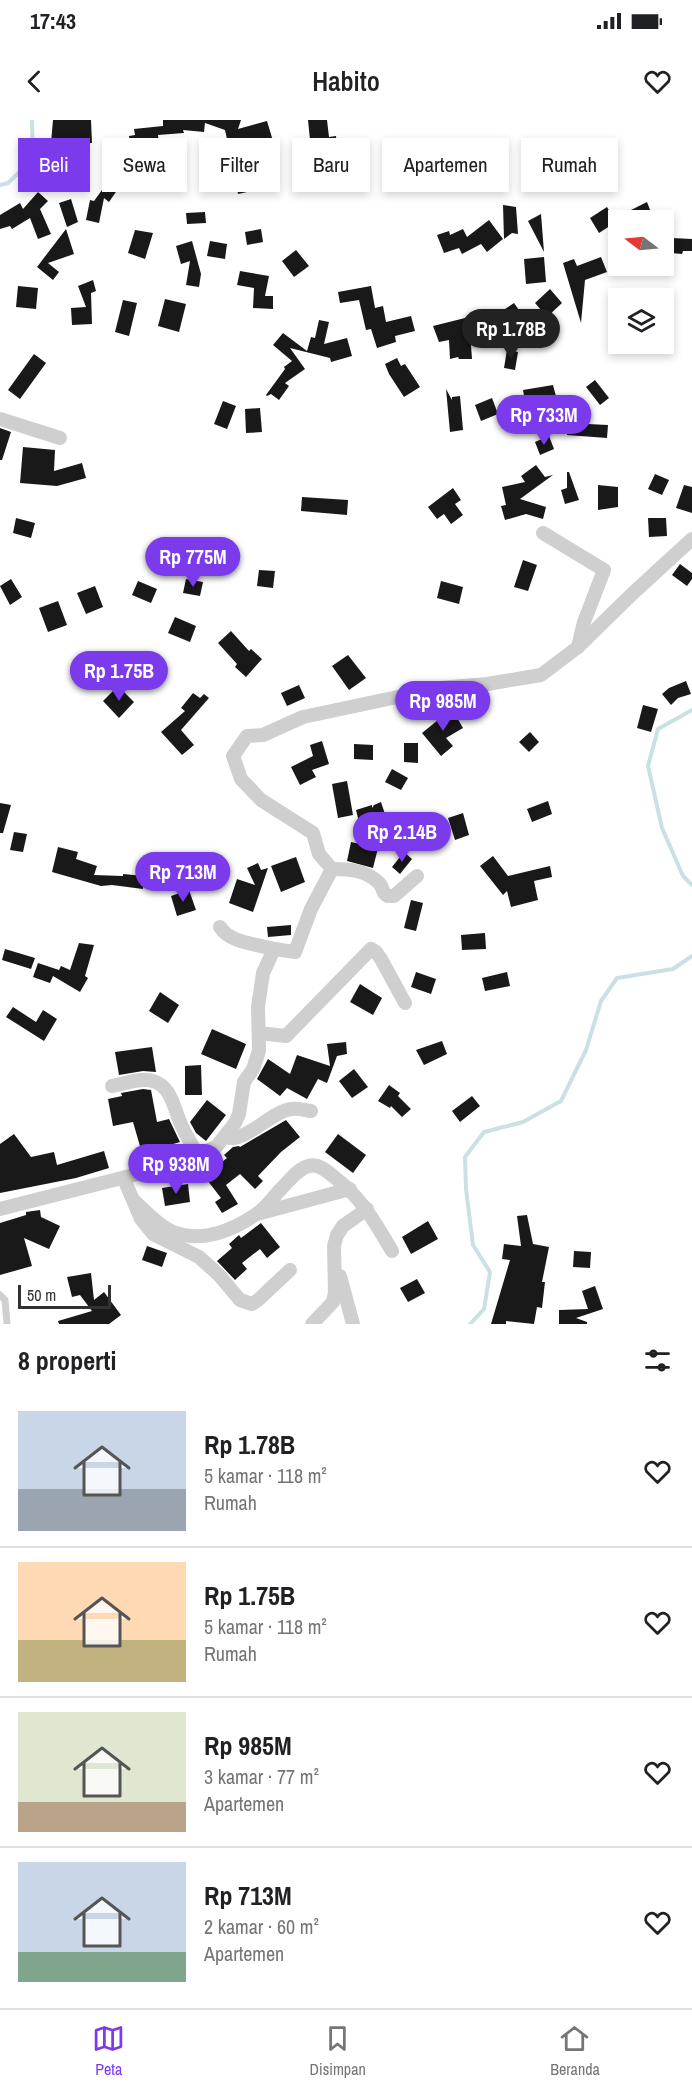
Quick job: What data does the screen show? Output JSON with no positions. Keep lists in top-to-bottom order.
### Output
{
  "scale_bar": "50 m",
  "north": "left",
  "page": {
    "status": "17:43",
    "header": "Habito",
    "chip": [
      "Beli",
      "Sewa",
      "Filter",
      "Baru",
      "Apartemen",
      "Rumah"
    ],
    "price": [
      "Rp 1.78B",
      "Rp 733M",
      "Rp 775M",
      "Rp 1.75B",
      "Rp 985M",
      "Rp 2.14B",
      "Rp 713M",
      "Rp 938M"
    ],
    "scale": "50 m",
    "heading": "8 properti",
    "list": [
      {
        "name": "Rp 1.78B",
        "note": "5 kamar · 118 m² · Rumah"
      },
      {
        "name": "Rp 1.75B",
        "note": "5 kamar · 118 m² · Rumah"
      },
      {
        "name": "Rp 985M",
        "note": "3 kamar · 77 m² · Apartemen"
      },
      {
        "name": "Rp 713M",
        "note": "2 kamar · 60 m² · Apartemen"
      }
    ],
    "tabs": ["Peta", "Disimpan", "Beranda"]
  }
}
